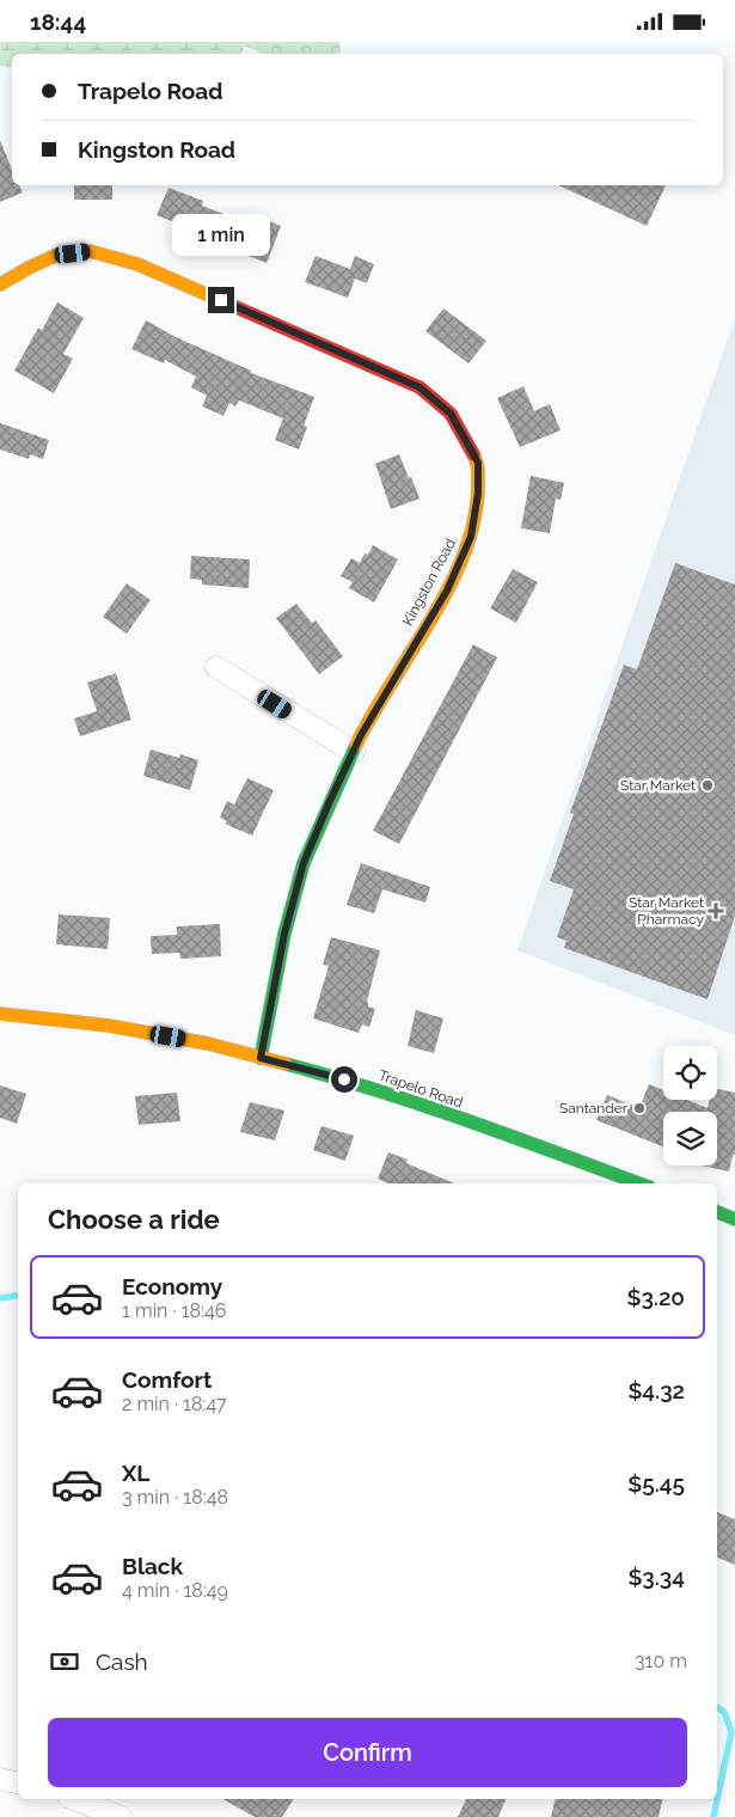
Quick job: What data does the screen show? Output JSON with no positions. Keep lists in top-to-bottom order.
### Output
{
  "streets": {
    "street": ["Kingston Road", "Trapelo Road"]
  },
  "crossings": [
    ["Kingston Road", "Trapelo Road"]
  ],
  "places": {
    "other": ["Star Market", "Santander"],
    "health": ["Star Market Pharmacy"]
  },
  "page": {
    "status": "18:44",
    "banner": ["Trapelo Road", "Kingston Road"],
    "bubble": "1 min",
    "heading": "Choose a ride",
    "list": [
      {
        "name": "Economy",
        "note": "1 min · 18:46",
        "value": "$3.20"
      },
      {
        "name": "Comfort",
        "note": "2 min · 18:47",
        "value": "$4.32"
      },
      {
        "name": "XL",
        "note": "3 min · 18:48",
        "value": "$5.45"
      },
      {
        "name": "Black",
        "note": "4 min · 18:49",
        "value": "$3.34"
      }
    ],
    "pay": ["Cash", "310 m"],
    "buttons": "Confirm"
  }
}
